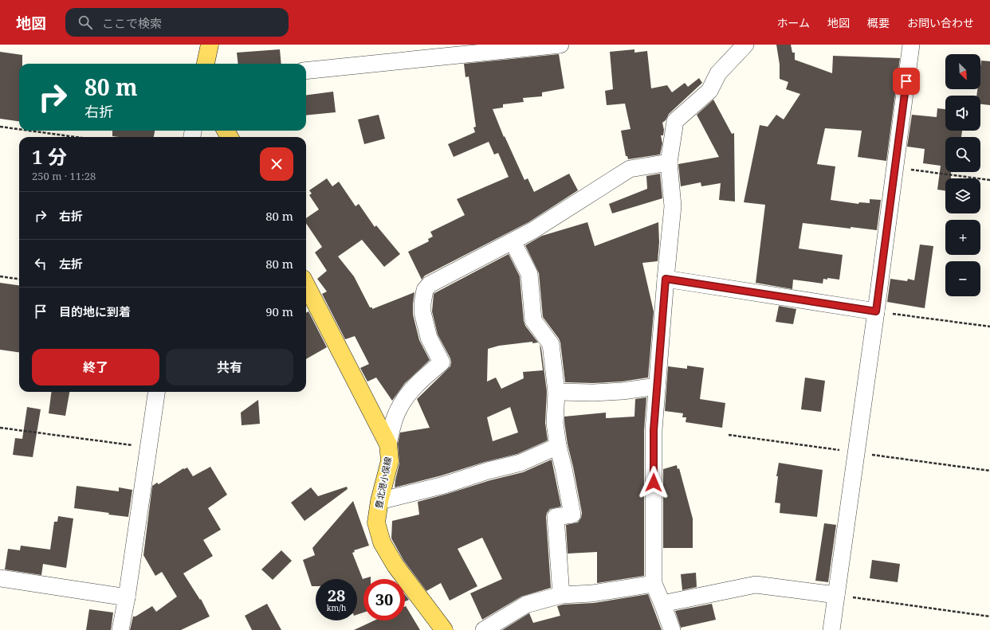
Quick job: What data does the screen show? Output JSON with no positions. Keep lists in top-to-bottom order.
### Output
{
  "streets": {
    "main road": ["豊北港小俣線"]
  },
  "north": "bottom right",
  "page": {
    "header": "地図",
    "search": "ここで検索",
    "nav": [
      "ホーム",
      "地図",
      "概要",
      "お問い合わせ"
    ],
    "map_buttons": ["+", "−"],
    "turn": ["80 m", "右折"],
    "heading": ["1 分", "250 m · 11:28"],
    "list": [
      {
        "name": "右折",
        "value": "80 m"
      },
      {
        "name": "左折",
        "value": "80 m"
      },
      {
        "name": "目的地に到着",
        "value": "90 m"
      }
    ],
    "buttons": ["終了", "共有"],
    "speed": "28 km/h",
    "limit": "30"
  }
}
